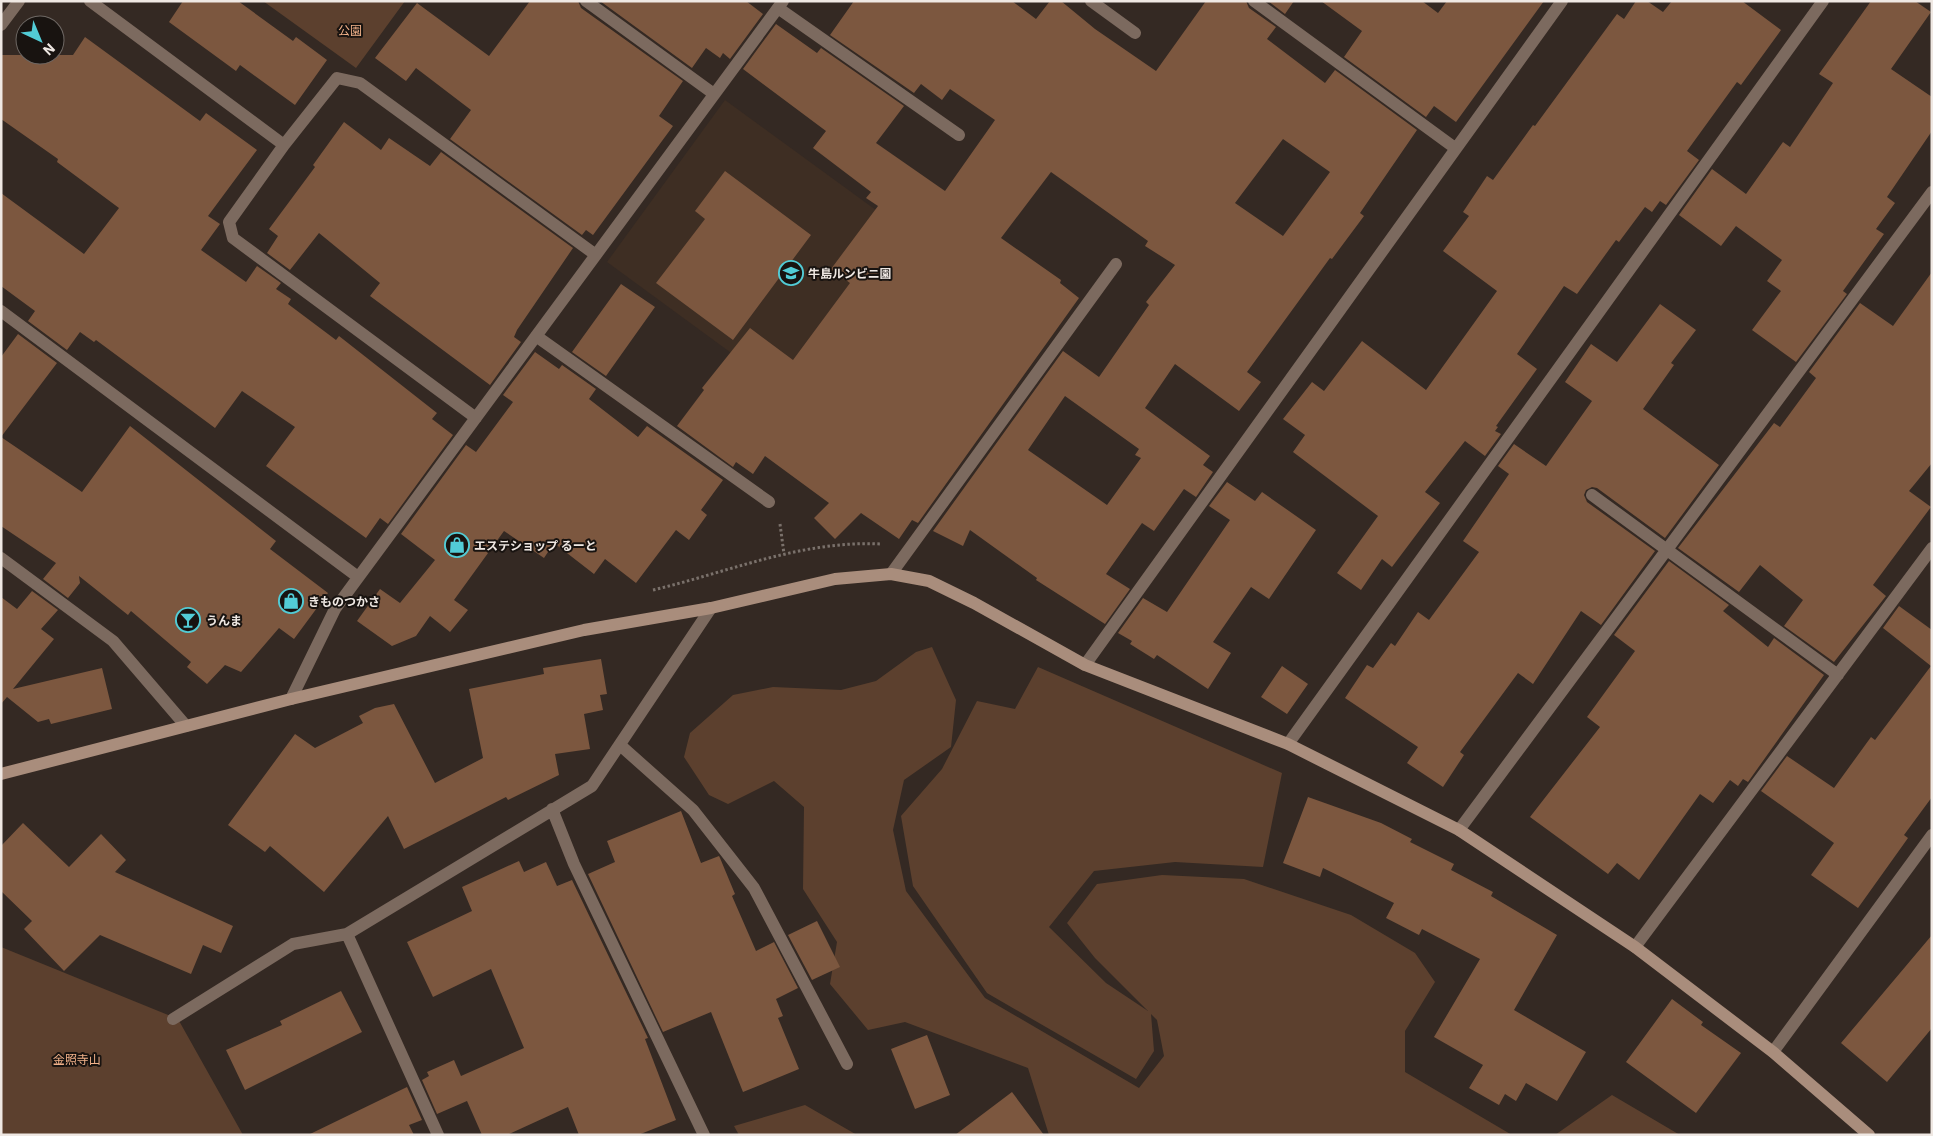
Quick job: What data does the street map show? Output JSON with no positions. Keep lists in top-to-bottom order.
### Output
{
  "parks": ["公園", "金照寺山"],
  "places": {
    "school or university": ["牛島ルンビニ園"],
    "shop": ["エステショップ るーと", "きものつかさ"],
    "bar": ["うんま"]
  },
  "north": "bottom right"
}
